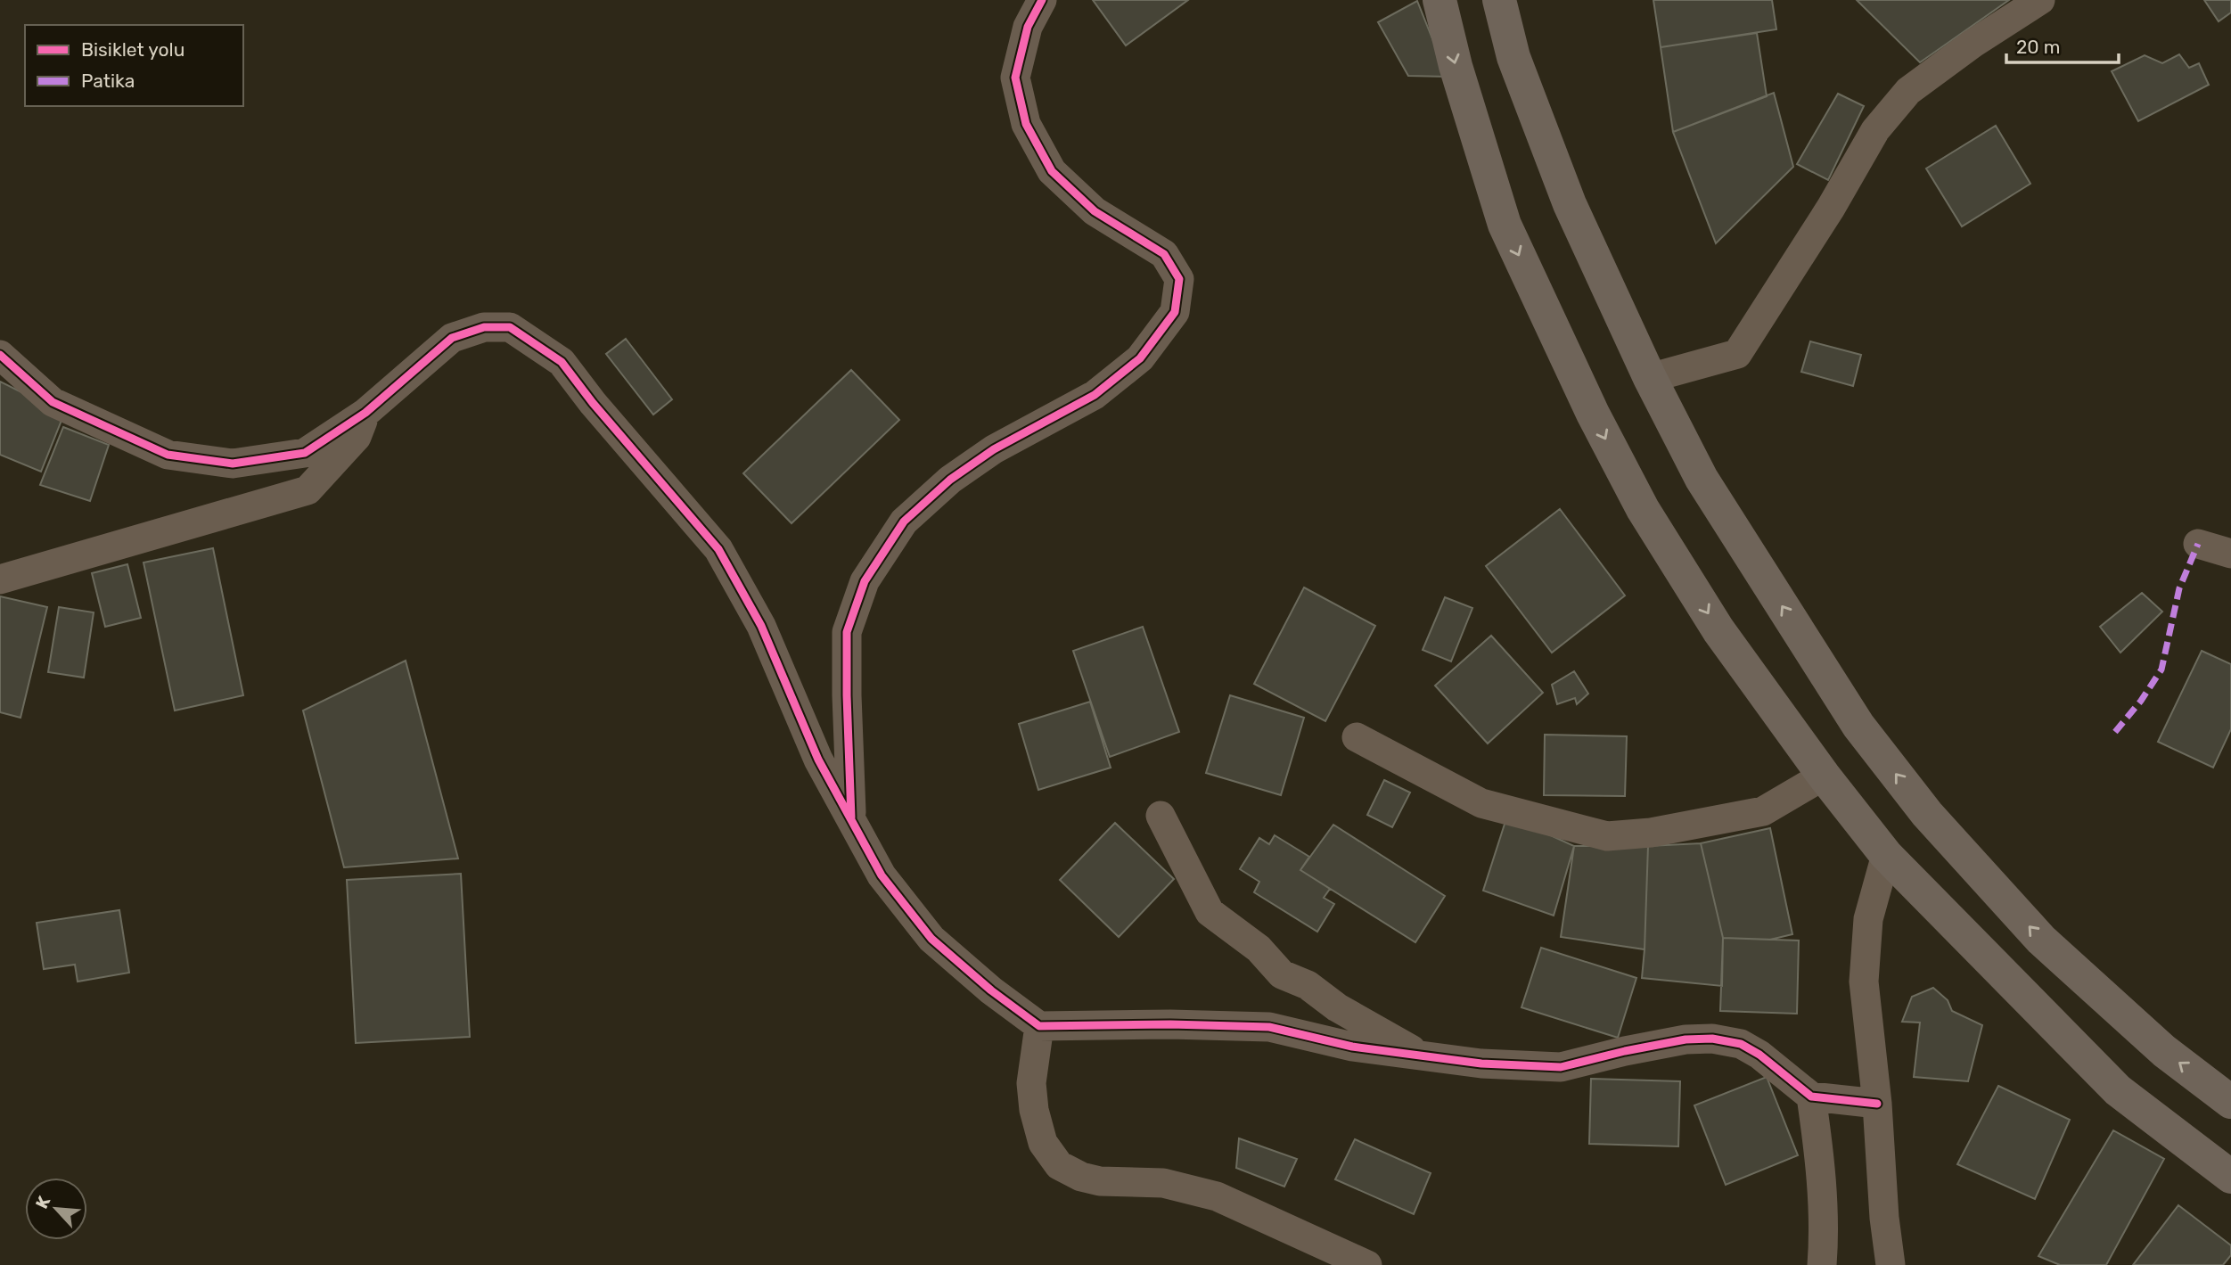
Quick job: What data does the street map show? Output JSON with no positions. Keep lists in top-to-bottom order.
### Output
{
  "legend": ["Bisiklet yolu", "Patika"],
  "scale_bar": "20 m",
  "north": "top left"
}
